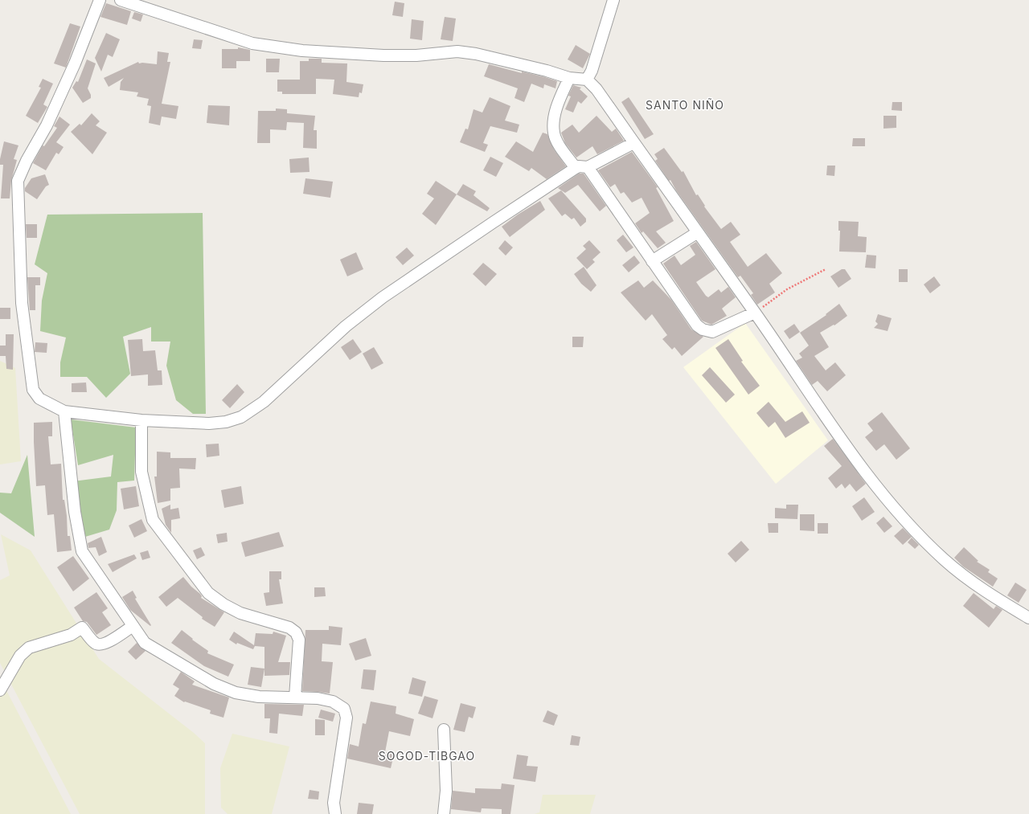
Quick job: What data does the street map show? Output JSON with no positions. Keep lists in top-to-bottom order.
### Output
{
  "districts": ["SANTO NIÑO", "SOGOD-TIBGAO"]
}
